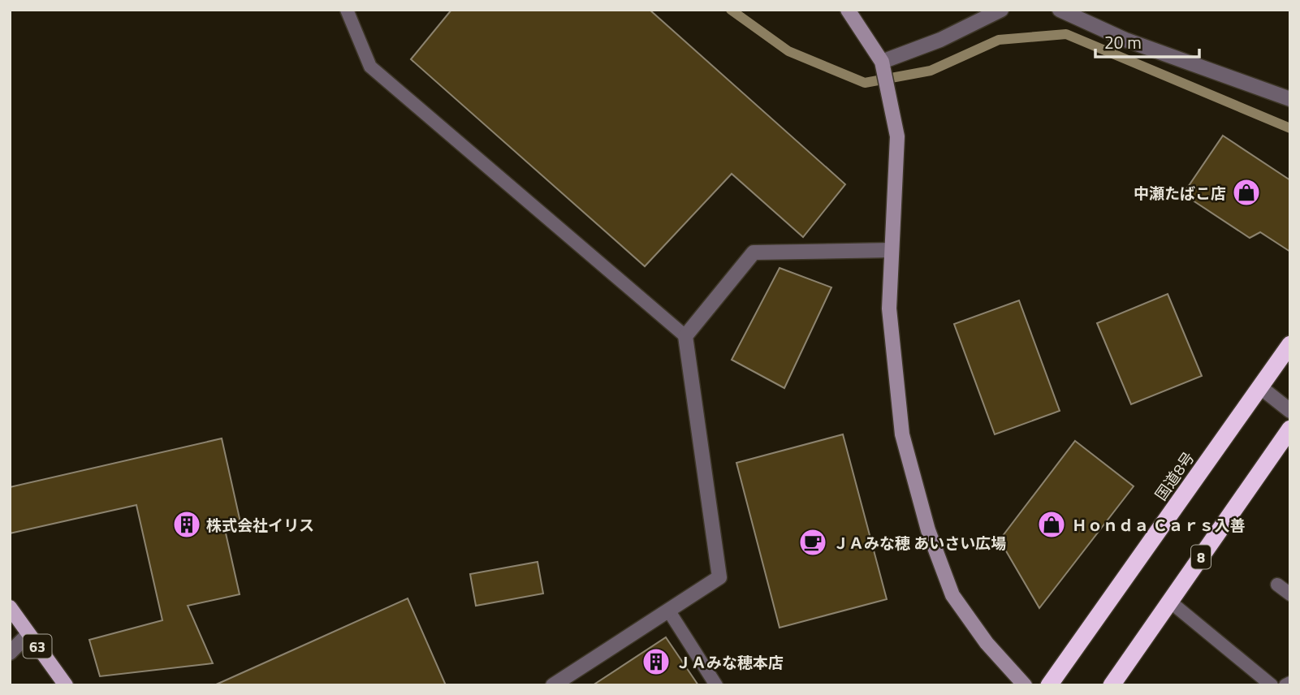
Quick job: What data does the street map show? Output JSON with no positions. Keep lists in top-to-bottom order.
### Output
{
  "streets": {
    "highway": ["国道8号", "8"],
    "main road": ["63"]
  },
  "places": {
    "shop": ["中瀬たばこ店", "Ｈｏｎｄａ Ｃａｒｓ入善"],
    "building": ["株式会社イリス", "ＪＡみな穂本店"],
    "cafe": ["ＪＡみな穂 あいさい広場"]
  },
  "scale_bar": "20 m"
}
